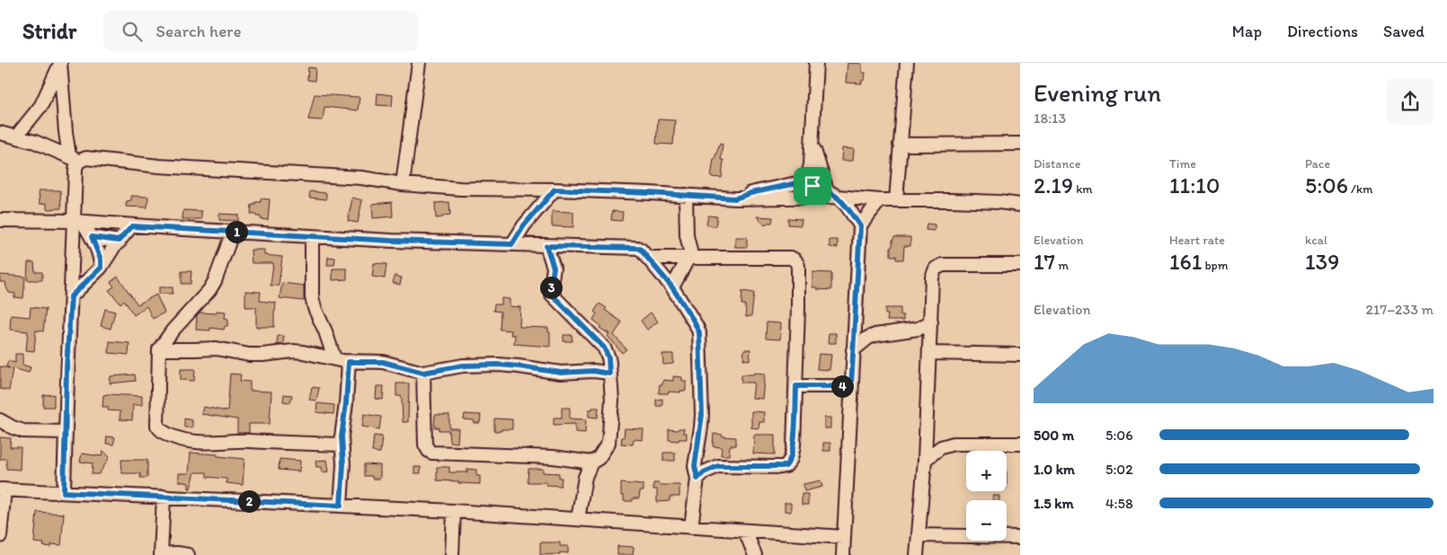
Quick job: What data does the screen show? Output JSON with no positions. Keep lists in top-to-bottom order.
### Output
{
  "page": {
    "header": "Stridr",
    "search": "Search here",
    "nav": ["Map", "Directions", "Saved"],
    "heading": ["Evening run", "18:13"],
    "stats": [
      ["Distance", "2.19 km"],
      ["Time", "11:10"],
      ["Pace", "5:06 /km"],
      ["Elevation", "17 m"],
      ["Heart rate", "161 bpm"],
      ["kcal", "139"]
    ],
    "pins": [
      "1",
      "3",
      "4",
      "2"
    ],
    "chart": ["Elevation", "217–233 m"],
    "list": [
      {
        "name": "500 m",
        "note": "5:06"
      },
      {
        "name": "1.0 km",
        "note": "5:02"
      },
      {
        "name": "1.5 km",
        "note": "4:58"
      }
    ],
    "map_buttons": ["+", "−"]
  }
}
